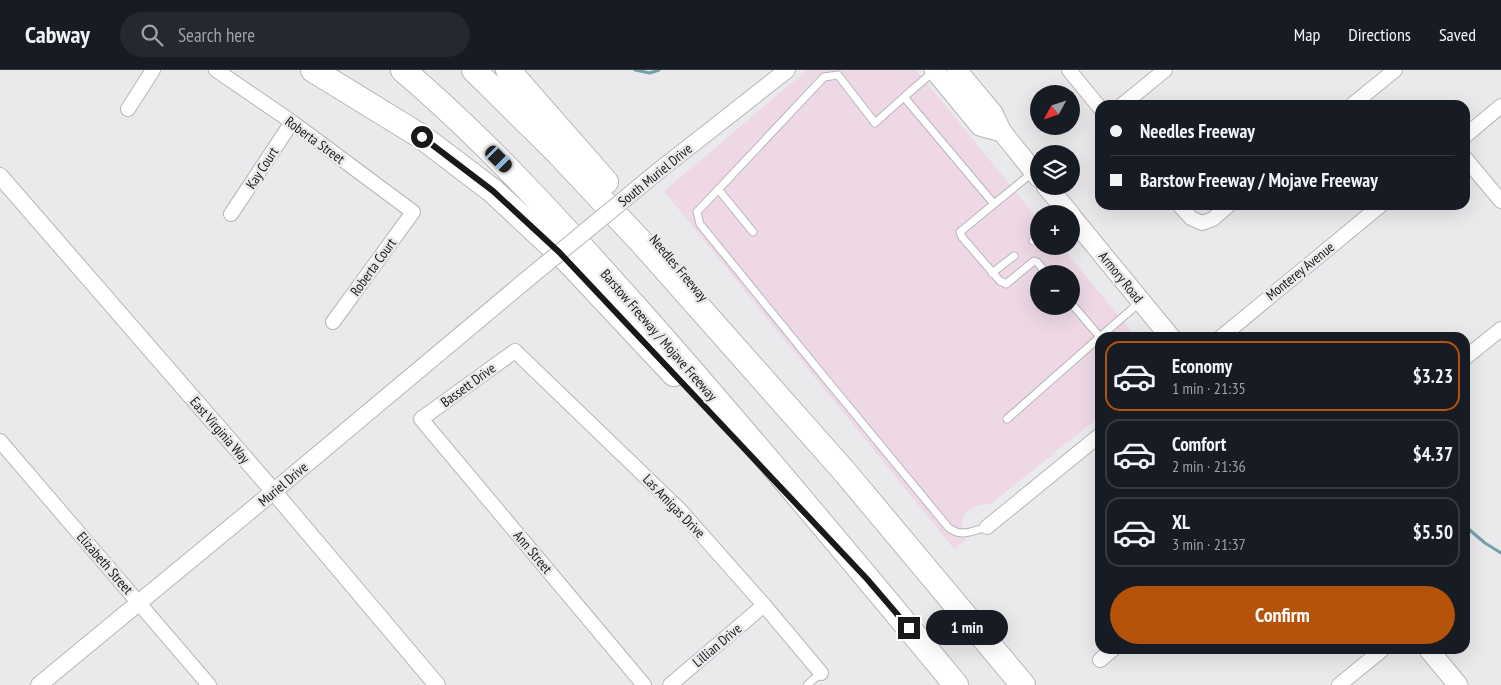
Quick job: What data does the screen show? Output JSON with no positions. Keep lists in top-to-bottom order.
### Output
{
  "streets": {
    "highway": ["Needles Freeway", "Barstow Freeway / Mojave Freeway"],
    "main road": ["Armory Road"],
    "street": [
      "Roberta Street",
      "Kay Court",
      "South Muriel Drive",
      "Roberta Court",
      "Monterey Avenue",
      "Bassett Drive",
      "East Virginia Way",
      "Muriel Drive",
      "Las Amigas Drive",
      "Ann Street",
      "Elizabeth Street",
      "Lillian Drive"
    ]
  },
  "crossings": [
    ["Roberta Street", "Kay Court"],
    ["Roberta Street", "Roberta Court"],
    ["South Muriel Drive", "Muriel Drive"],
    ["Bassett Drive", "Las Amigas Drive"],
    ["Bassett Drive", "Ann Street"],
    ["East Virginia Way", "Muriel Drive"],
    ["Muriel Drive", "Elizabeth Street"],
    ["Las Amigas Drive", "Lillian Drive"]
  ],
  "north": "bottom left",
  "page": {
    "header": "Cabway",
    "search": "Search here",
    "nav": ["Map", "Directions", "Saved"],
    "map_buttons": ["+", "−"],
    "banner": ["Needles Freeway", "Barstow Freeway / Mojave Freeway"],
    "list": [
      {
        "name": "Economy",
        "note": "1 min · 21:35",
        "value": "$3.23"
      },
      {
        "name": "Comfort",
        "note": "2 min · 21:36",
        "value": "$4.37"
      },
      {
        "name": "XL",
        "note": "3 min · 21:37",
        "value": "$5.50"
      }
    ],
    "buttons": "Confirm",
    "bubble": "1 min"
  }
}
